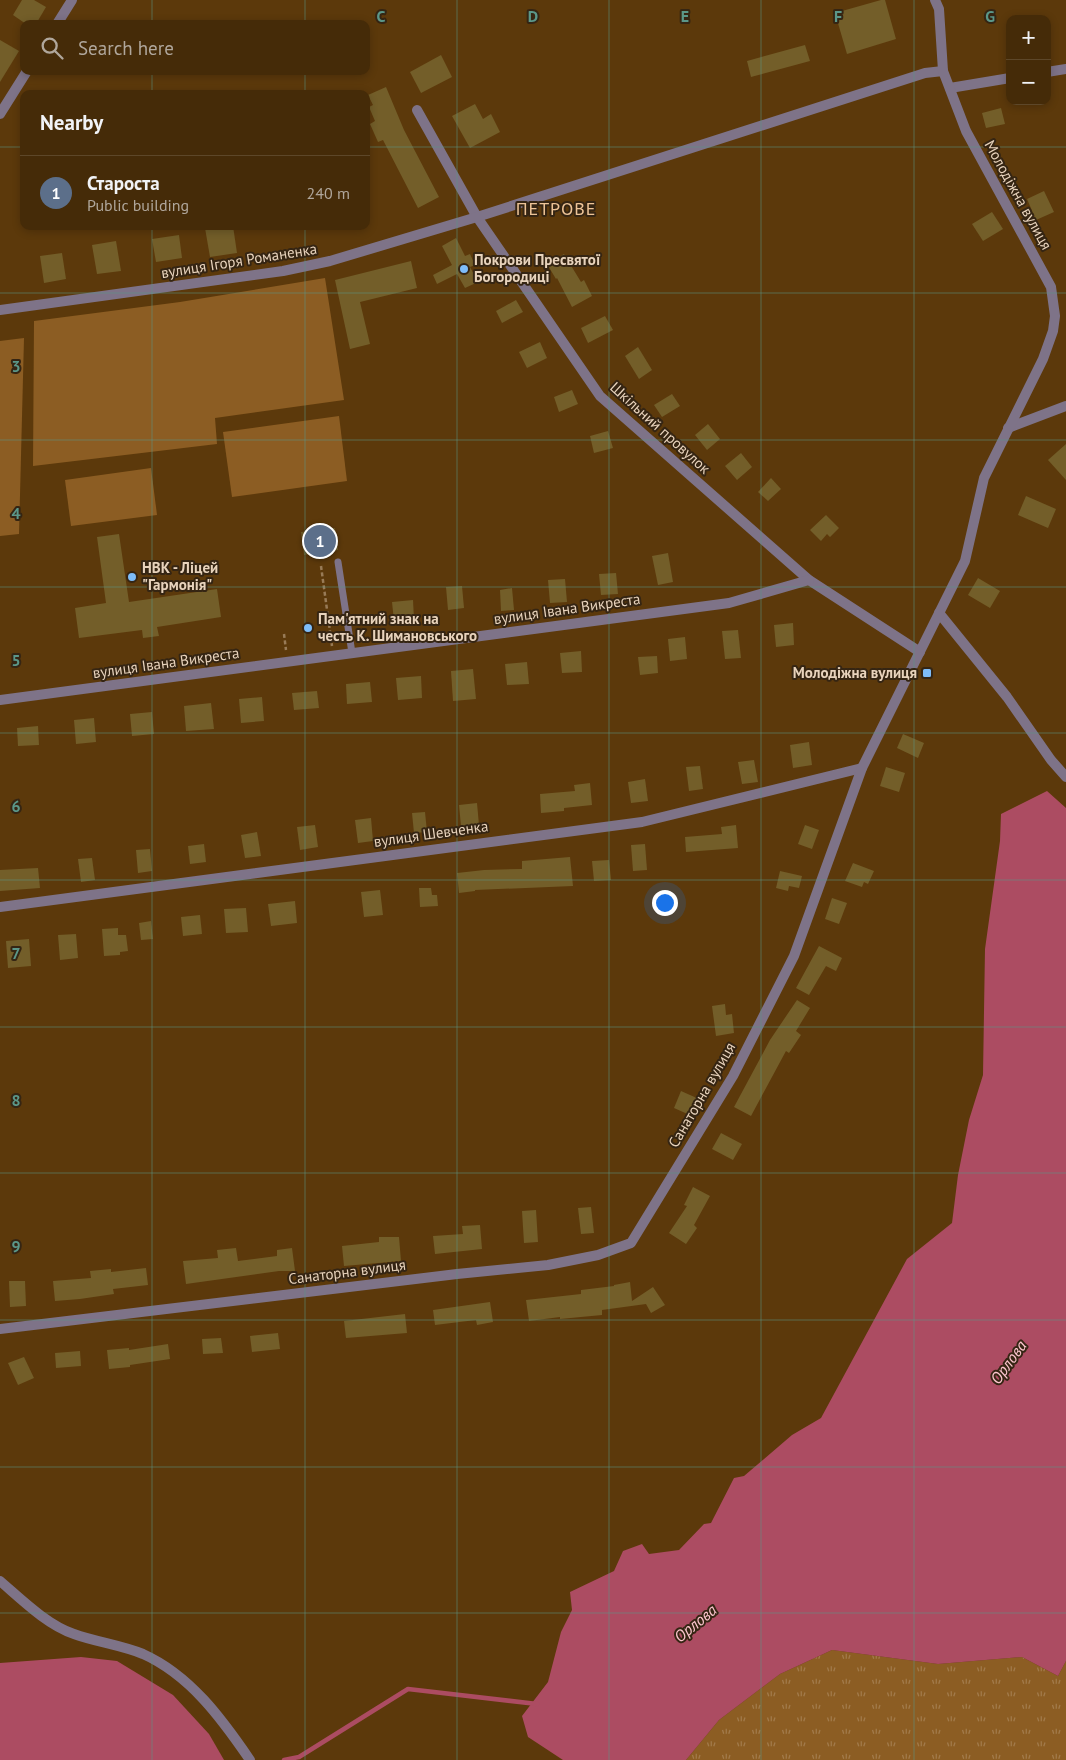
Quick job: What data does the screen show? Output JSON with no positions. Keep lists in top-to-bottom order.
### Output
{
  "streets": {
    "street": [
      "Молодіжна вулиця",
      "вулиця Ігоря Романенка",
      "Шкільний провулок",
      "вулиця Івана Викреста",
      "вулиця Шевченка",
      "Санаторна вулиця"
    ]
  },
  "crossings": [
    ["Молодіжна вулиця", "вулиця Ігоря Романенка"],
    ["Молодіжна вулиця", "Санаторна вулиця"],
    ["вулиця Ігоря Романенка", "Шкільний провулок"],
    ["Шкільний провулок", "вулиця Івана Викреста"],
    ["Шкільний провулок", "Санаторна вулиця"],
    ["вулиця Шевченка", "Санаторна вулиця"]
  ],
  "districts": ["ПЕТРОВЕ"],
  "water": ["Орлова"],
  "places": {
    "other": ["Покрови Пресвятої Богородиці", "НВК - Ліцей \"Гармонія\"", "Пам'ятний знак на честь К. Шимановського"],
    "transit": ["Молодіжна вулиця"]
  },
  "page": {
    "map_buttons": ["+", "−"],
    "search": "Search here",
    "heading": "Nearby",
    "list": [
      {
        "mark": "1",
        "name": "Староста",
        "note": "Public building",
        "value": "240 m"
      }
    ],
    "pins": "1"
  },
  "grid": {
    "columns": [
      "C",
      "D",
      "E",
      "F",
      "G"
    ],
    "rows": [
      "3",
      "4",
      "5",
      "6",
      "7",
      "8",
      "9"
    ]
  }
}
